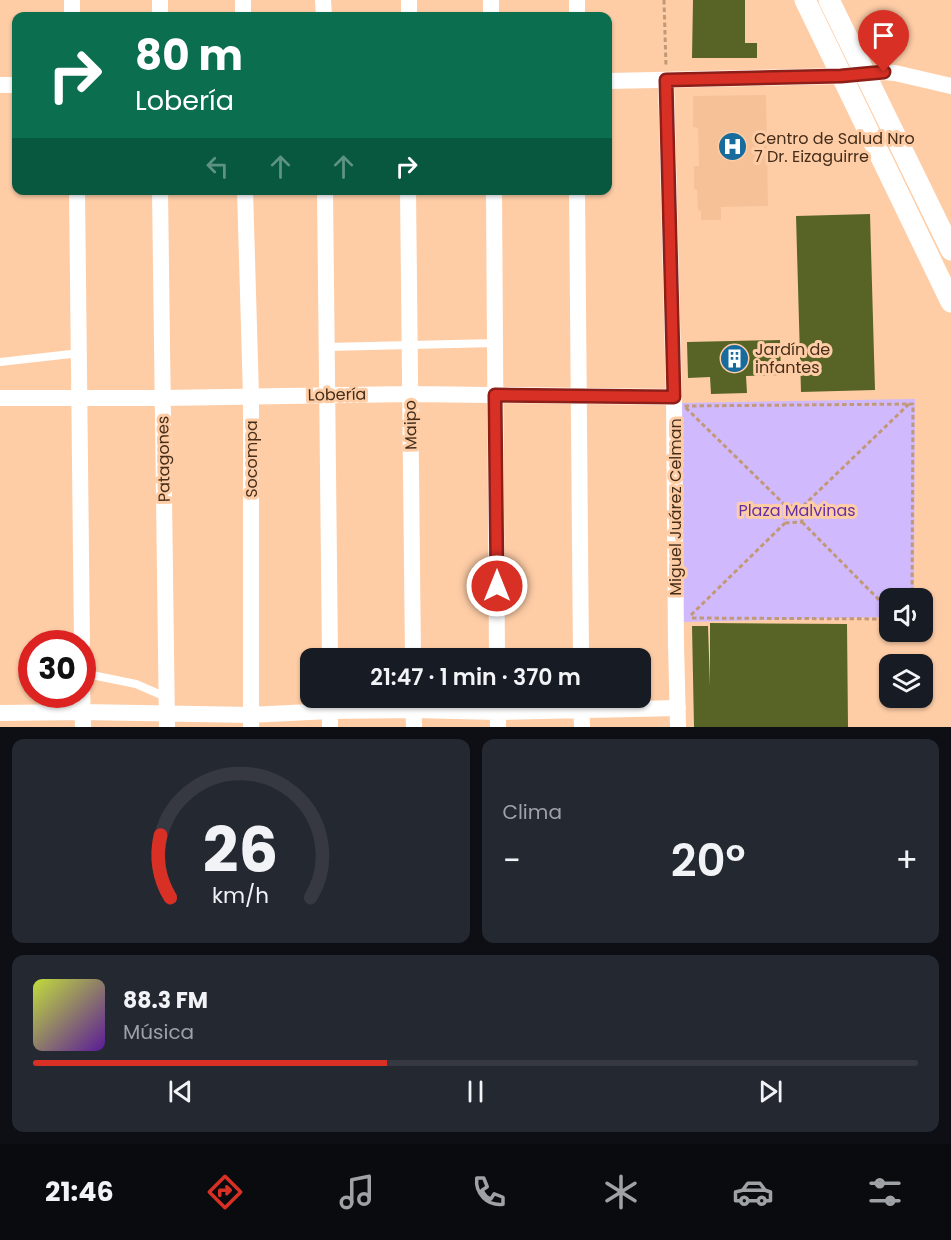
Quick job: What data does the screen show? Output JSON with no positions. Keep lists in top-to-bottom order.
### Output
{
  "streets": {
    "street": [
      "Lobería",
      "Maipo",
      "Patagones",
      "Socompa",
      "Miguel Juárez Celman"
    ]
  },
  "crossings": [
    ["Lobería", "Maipo"],
    ["Lobería", "Patagones"],
    ["Lobería", "Socompa"],
    ["Lobería", "Miguel Juárez Celman"]
  ],
  "parks": ["Plaza Malvinas"],
  "places": {
    "hospital": ["Centro de Salud Nro 7 Dr. Eizaguirre"],
    "building": ["Jardín de infantes"]
  },
  "page": {
    "turn": ["80 m", "Lobería"],
    "limit": "30",
    "trip": "21:47 · 1 min · 370 m",
    "tile": "Clima",
    "heat": ["−", "20°", "+"],
    "song": ["88.3 FM", "Música"],
    "tabs": "21:46",
    "gauge": ["26", "km/h"]
  }
}
